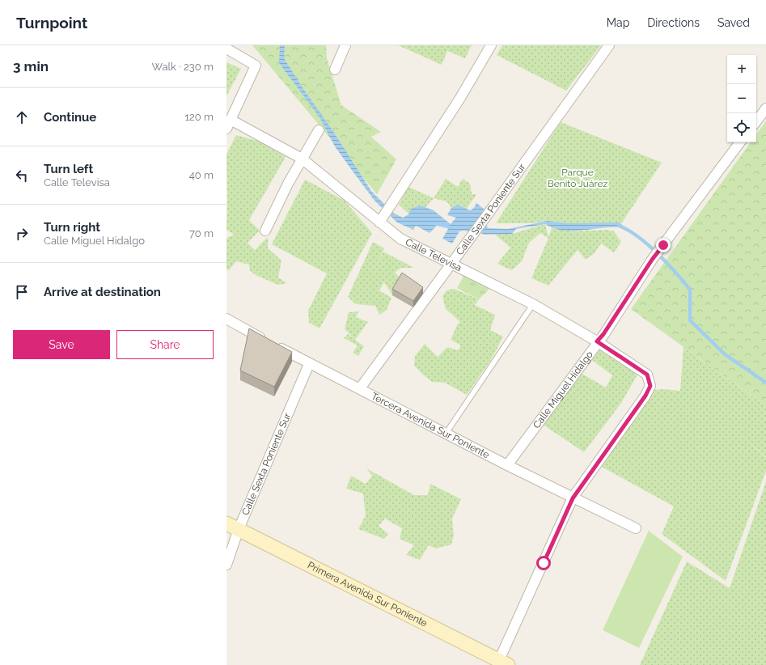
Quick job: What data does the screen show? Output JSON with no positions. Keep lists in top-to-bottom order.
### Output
{
  "streets": {
    "street": [
      "Calle Sexta Poniente Sur",
      "Calle Televisa",
      "Calle Miguel Hidalgo",
      "Tercera Avenida Sur Poniente",
      "Primera Avenida Sur Poniente"
    ]
  },
  "crossings": [
    ["Calle Sexta Poniente Sur", "Calle Televisa"],
    ["Calle Sexta Poniente Sur", "Tercera Avenida Sur Poniente"],
    ["Calle Sexta Poniente Sur", "Primera Avenida Sur Poniente"],
    ["Calle Televisa", "Calle Miguel Hidalgo"],
    ["Calle Televisa", "Tercera Avenida Sur Poniente"],
    ["Calle Miguel Hidalgo", "Tercera Avenida Sur Poniente"]
  ],
  "parks": ["Parque Benito Juárez"],
  "page": {
    "header": "Turnpoint",
    "nav": ["Map", "Directions", "Saved"],
    "heading": ["3 min", "Walk · 230 m"],
    "map_buttons": ["+", "−"],
    "list": [
      ["Continue", "120 m"],
      ["Turn left", "Calle Televisa", "40 m"],
      ["Turn right", "Calle Miguel Hidalgo", "70 m"],
      "Arrive at destination"
    ],
    "buttons": ["Save", "Share"]
  }
}
